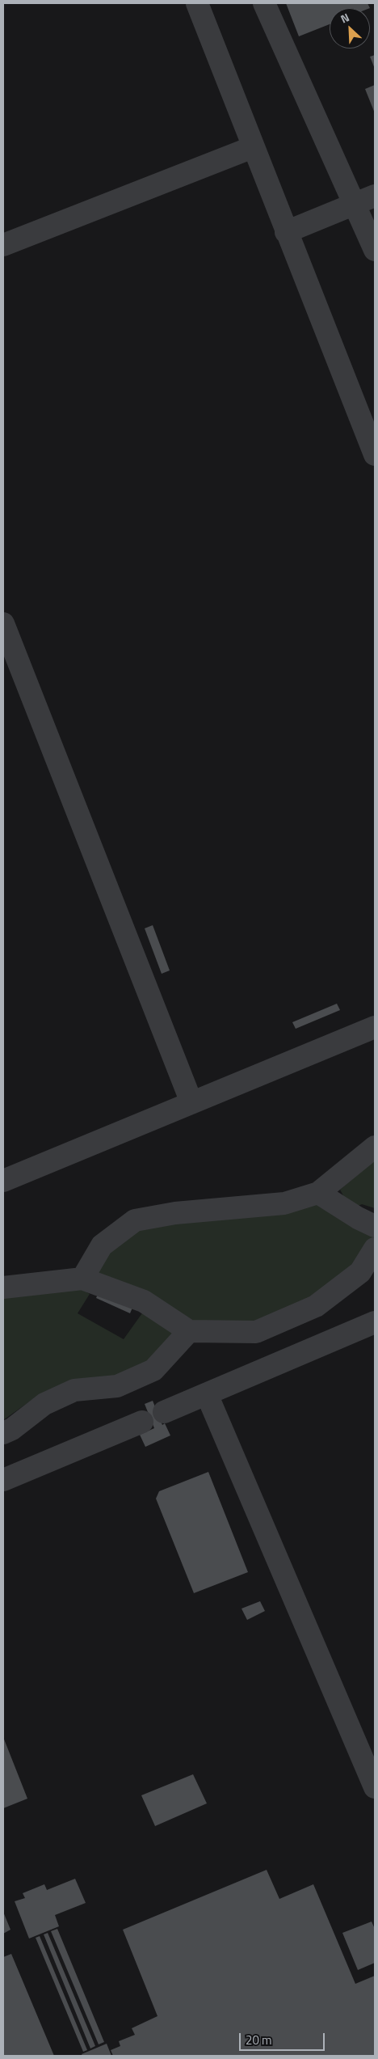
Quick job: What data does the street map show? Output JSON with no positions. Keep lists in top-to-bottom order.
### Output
{
  "scale_bar": "20 m",
  "north": "top left"
}
